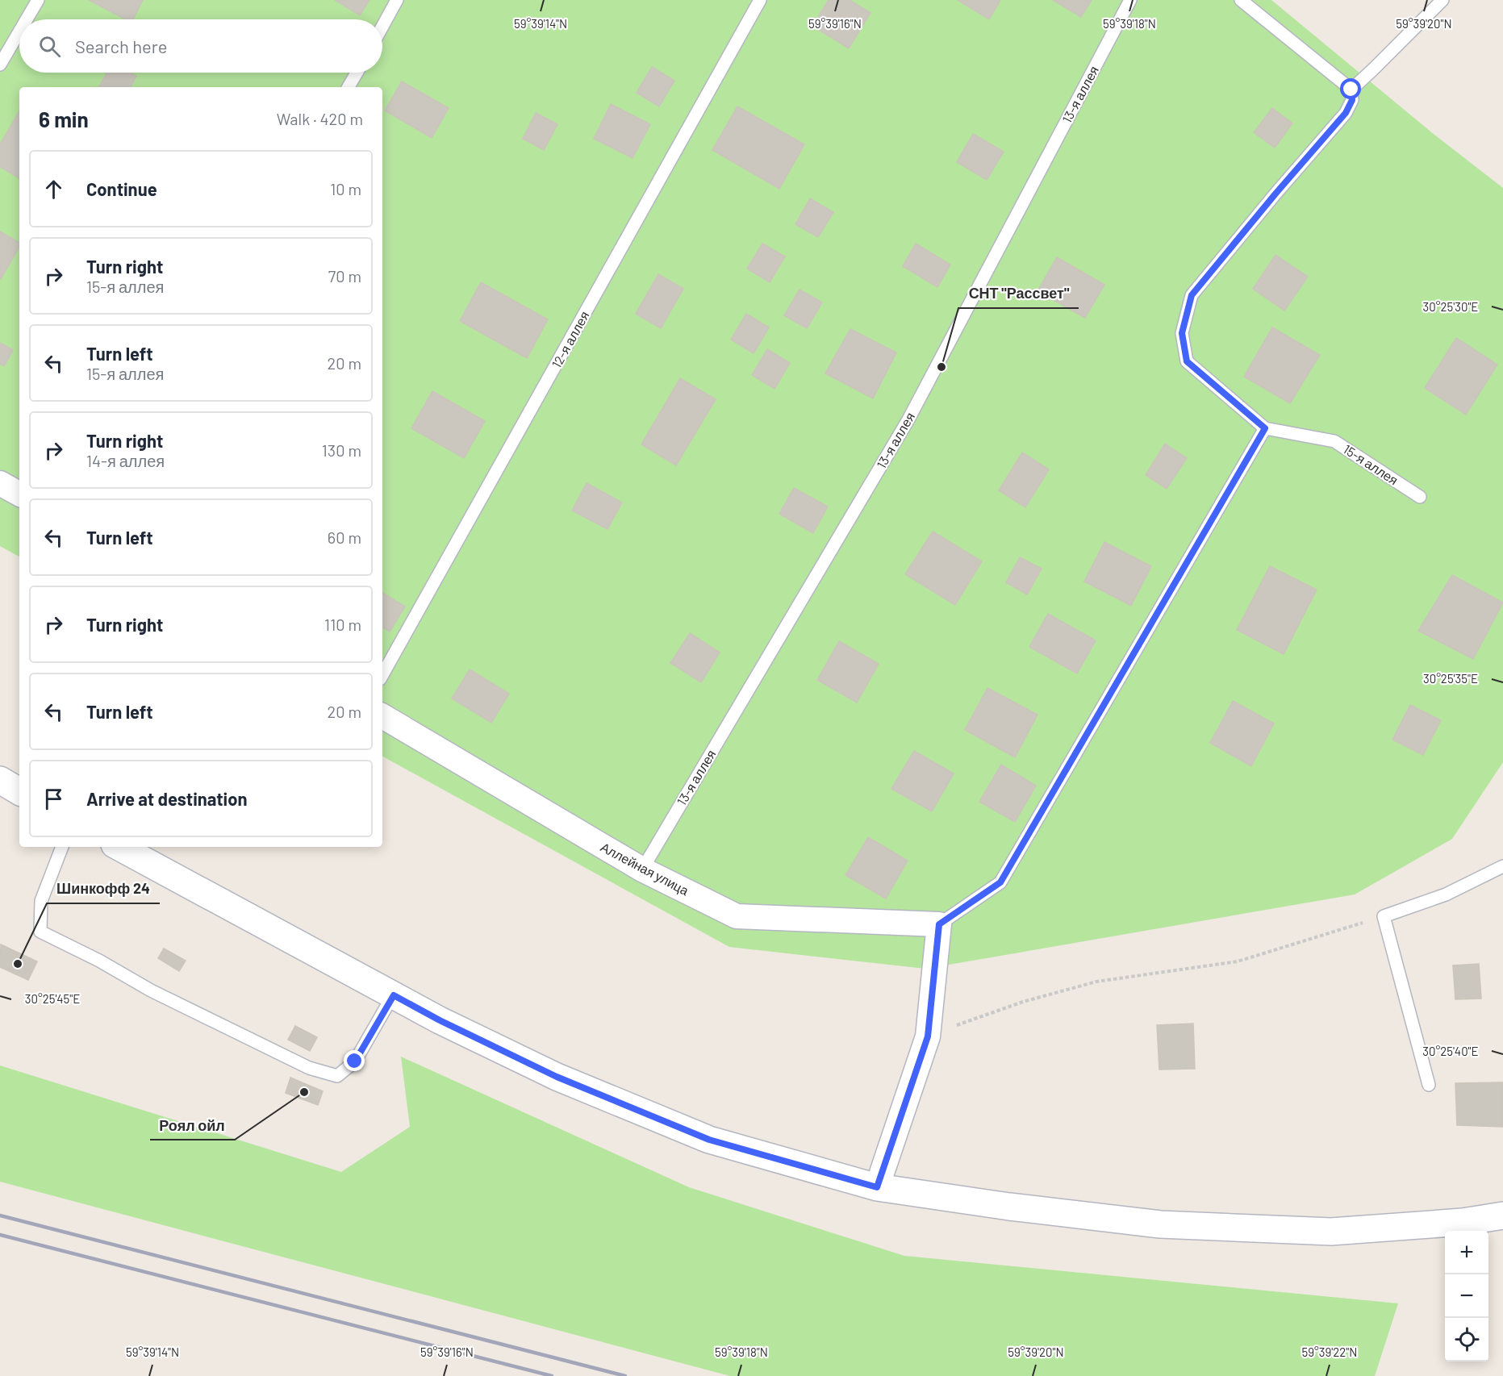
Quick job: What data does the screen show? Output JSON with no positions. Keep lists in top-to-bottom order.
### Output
{
  "streets": {
    "street": ["Аллейная улица"],
    "lane": ["13-я аллея", "12-я аллея", "15-я аллея"]
  },
  "crossings": [
    ["13-я аллея", "Аллейная улица"]
  ],
  "places": ["СНТ \"Рассвет\"", "Шинкофф 24", "Роял ойл"],
  "page": {
    "search": "Search here",
    "heading": ["6 min", "Walk · 420 m"],
    "list": [
      ["Continue", "10 m"],
      ["Turn right", "15-я аллея", "70 m"],
      ["Turn left", "15-я аллея", "20 m"],
      ["Turn right", "14-я аллея", "130 m"],
      ["Turn left", "60 m"],
      ["Turn right", "110 m"],
      ["Turn left", "20 m"],
      "Arrive at destination"
    ],
    "map_buttons": ["+", "−"]
  },
  "coordinates": [
    "59°39'14\"N",
    "59°39'16\"N",
    "59°39'18\"N",
    "59°39'20\"N",
    "30°25'30\"E",
    "30°25'35\"E",
    "30°25'45\"E",
    "30°25'40\"E",
    "59°39'22\"N"
  ]
}
